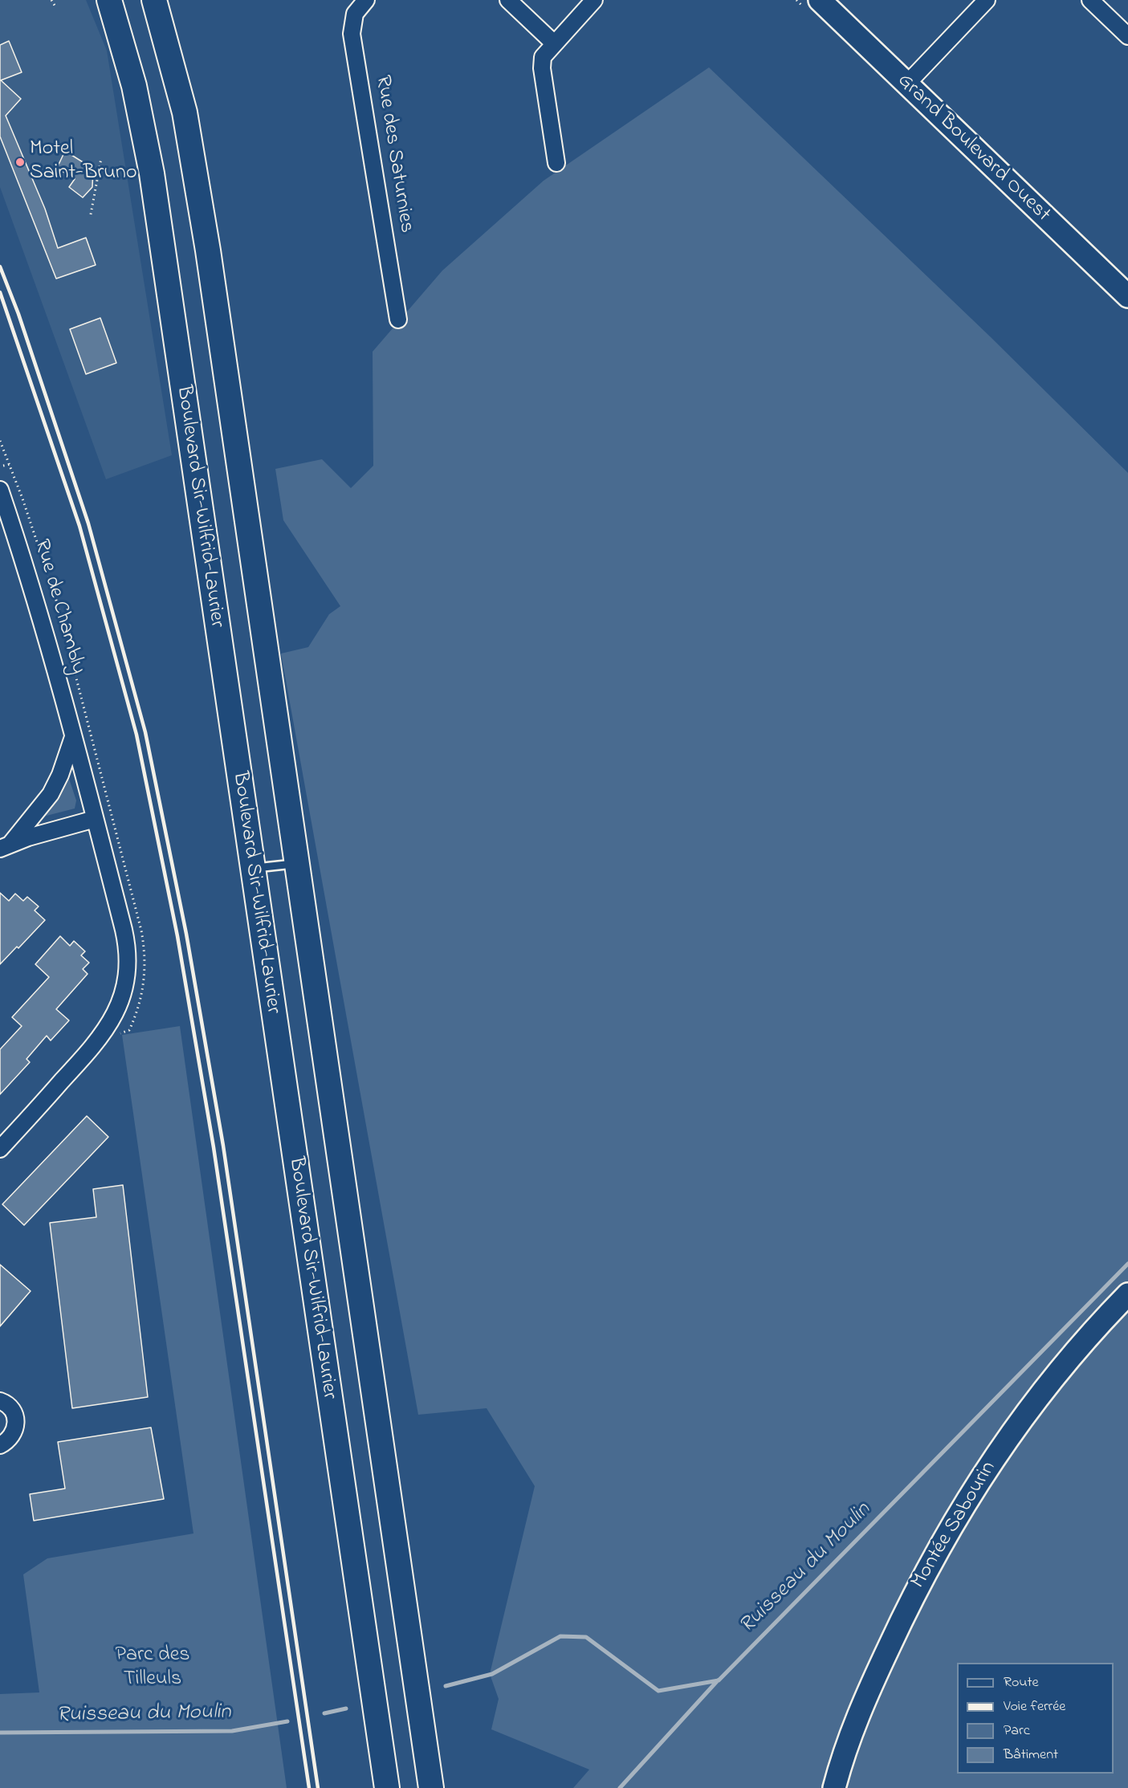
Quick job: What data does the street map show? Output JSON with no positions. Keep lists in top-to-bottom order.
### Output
{
  "streets": {
    "main road": ["Boulevard Sir-Wilfrid-Laurier"],
    "street": [
      "Grand Boulevard Ouest",
      "Rue des Saturnies",
      "Rue de Chambly",
      "Montée Sabourin"
    ]
  },
  "water": ["Ruisseau du Moulin"],
  "parks": ["Parc des Tilleuls"],
  "places": ["Motel Saint-Bruno"],
  "legend": [
    "Route",
    "Voie ferrée",
    "Parc",
    "Bâtiment"
  ]
}
